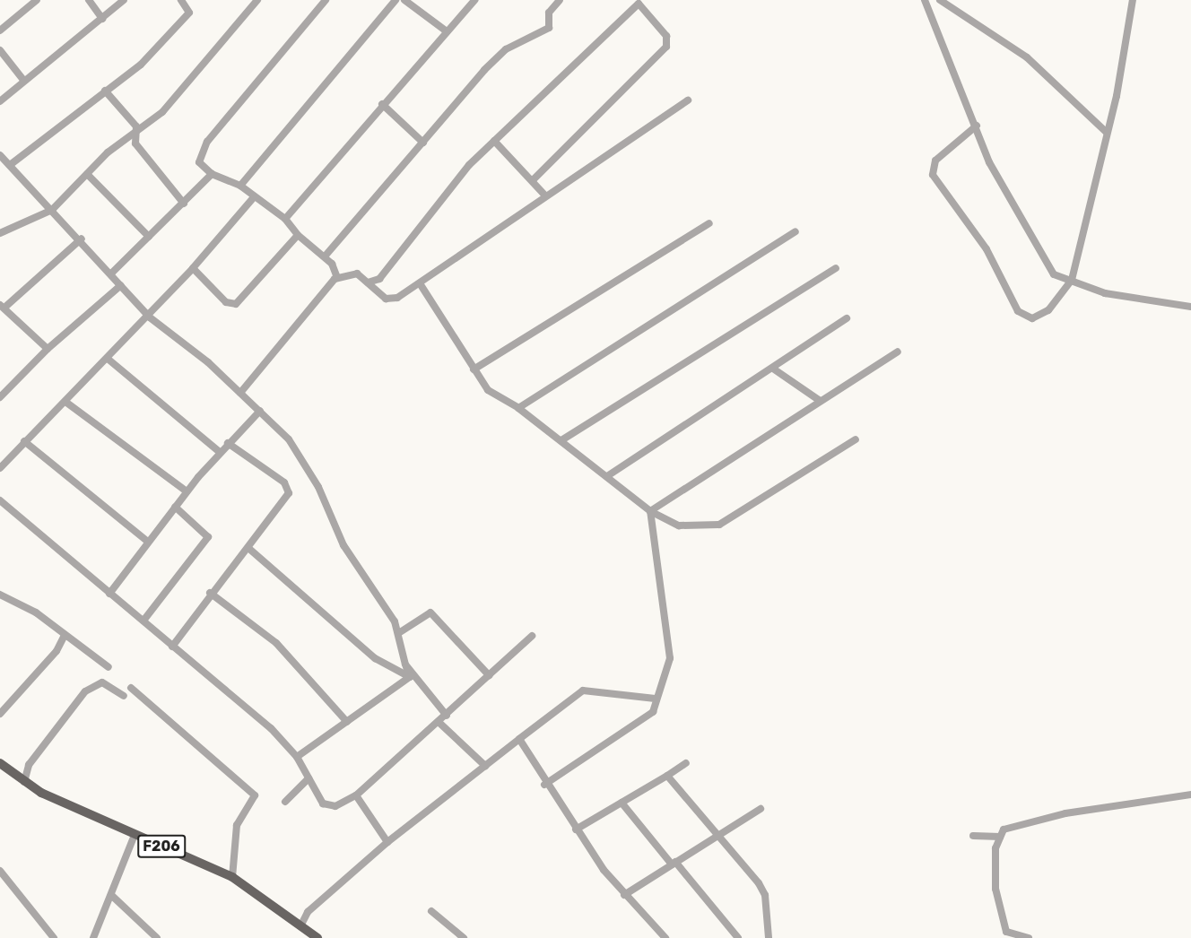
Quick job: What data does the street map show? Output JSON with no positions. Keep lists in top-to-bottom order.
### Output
{
  "streets": {
    "main road": ["F206"]
  }
}
